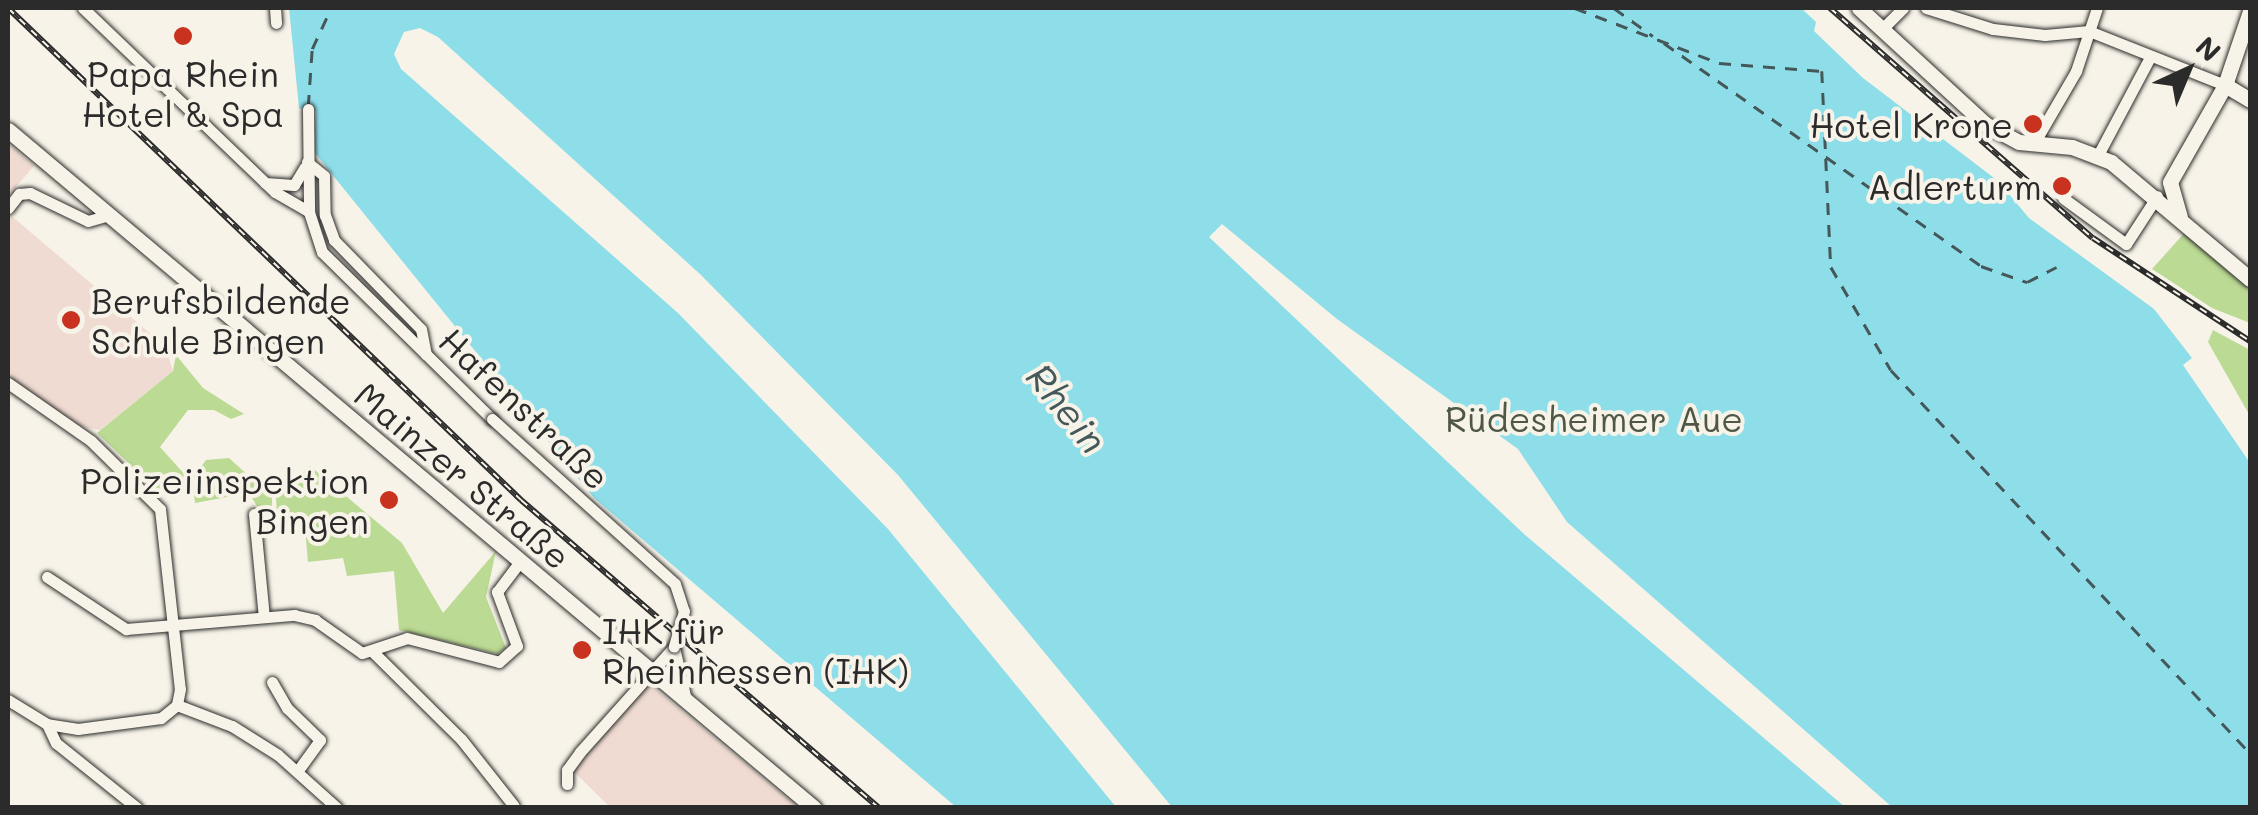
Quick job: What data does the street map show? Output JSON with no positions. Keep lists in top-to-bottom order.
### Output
{
  "streets": {
    "main road": ["Mainzer Straße"],
    "street": ["Hafenstraße"]
  },
  "crossings": [
    ["Hafenstraße", "Mainzer Straße"]
  ],
  "water": ["Rhein"],
  "parks": ["Rüdesheimer Aue"],
  "places": [
    "Papa Rhein Hotel & Spa",
    "Hotel Krone",
    "Adlerturm",
    "Berufsbildende Schule Bingen",
    "Polizeiinspektion Bingen",
    "IHK für Rheinhessen (IHK)"
  ],
  "north": "top right"
}
